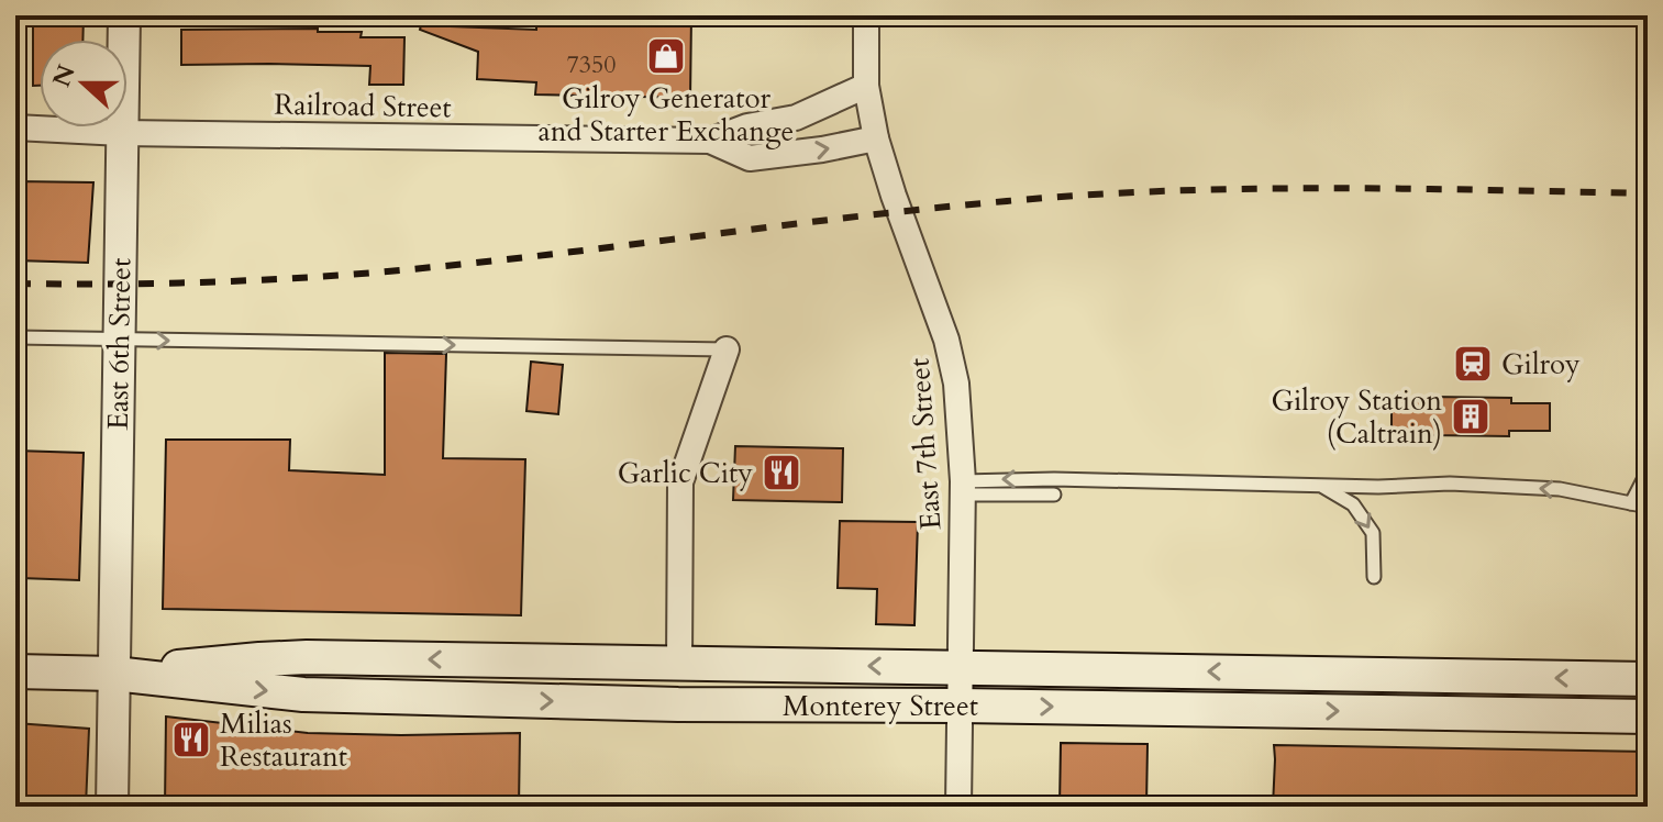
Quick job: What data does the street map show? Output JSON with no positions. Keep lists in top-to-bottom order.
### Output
{
  "streets": {
    "main road": ["Monterey Street"],
    "street": ["Railroad Street", "East 6th Street", "East 7th Street"]
  },
  "crossings": [
    ["Railroad Street", "East 6th Street"],
    ["Railroad Street", "East 7th Street"],
    ["East 6th Street", "Monterey Street"],
    ["East 7th Street", "Monterey Street"]
  ],
  "places": {
    "shop": ["Gilroy Generator and Starter Exchange"],
    "station": ["Gilroy"],
    "building": ["Gilroy Station (Caltrain)"],
    "restaurant": ["Garlic City", "Milias Restaurant"]
  },
  "house_numbers": ["7350"],
  "north": "left"
}
